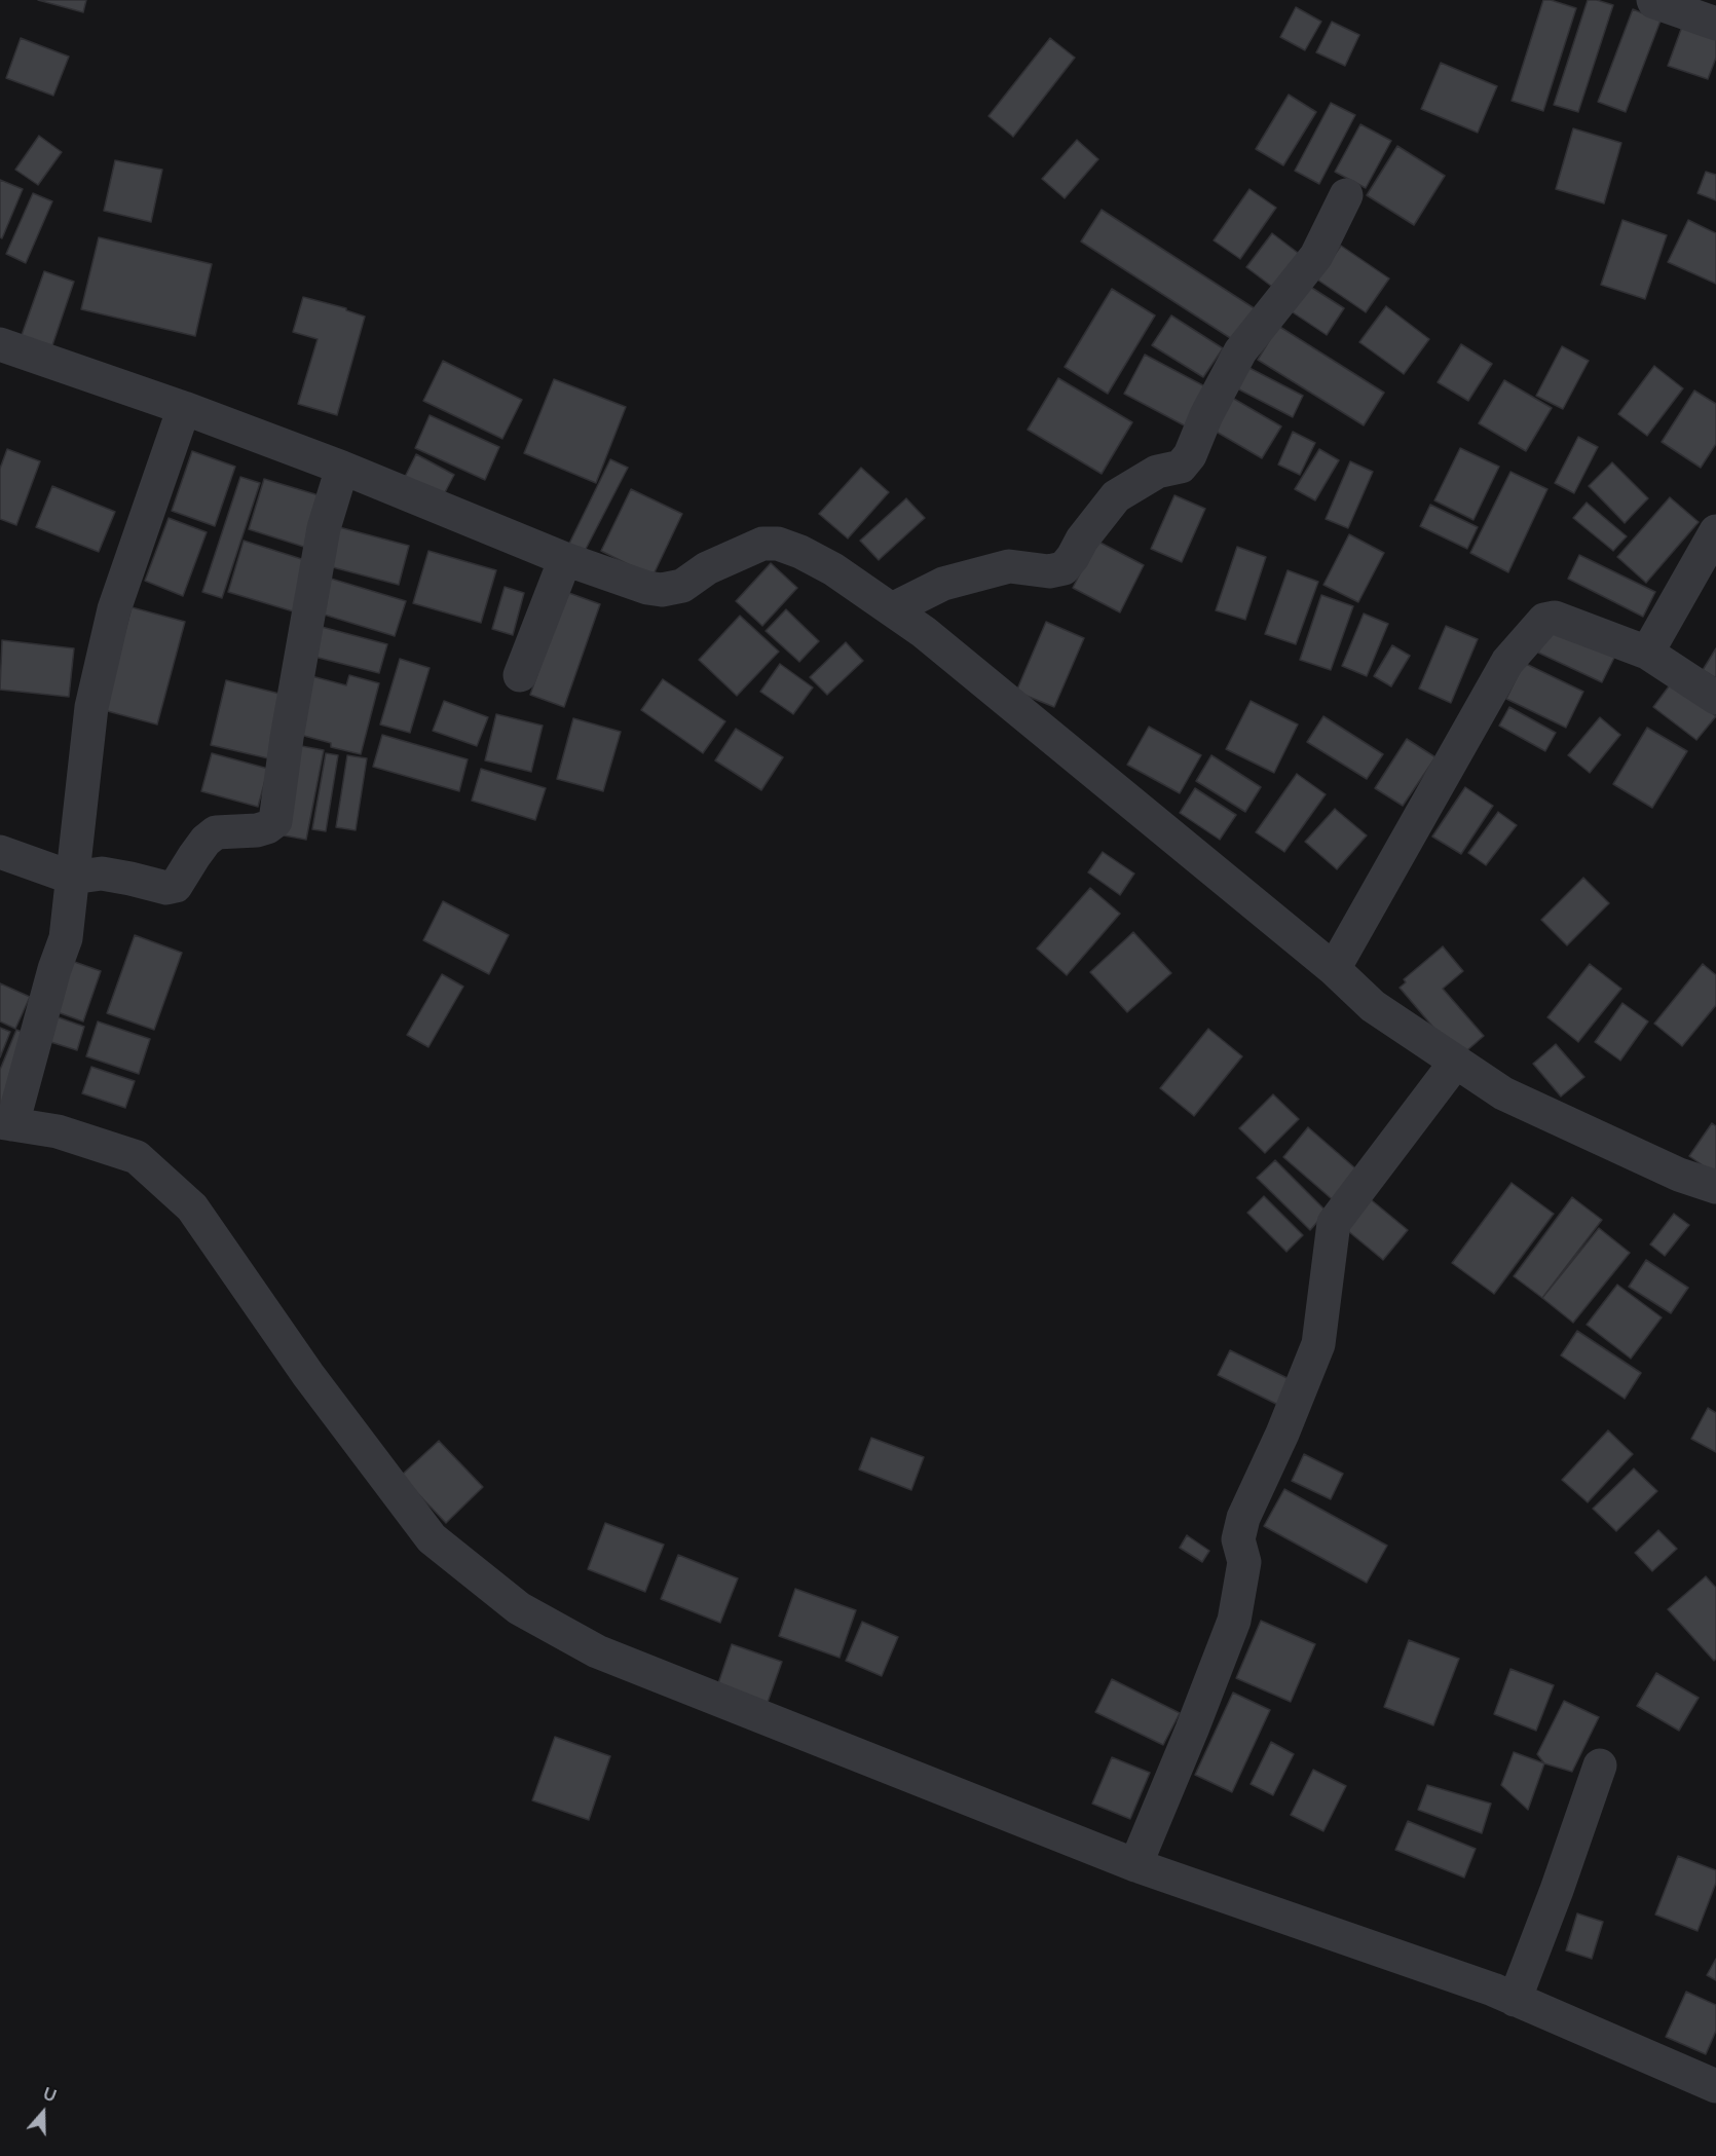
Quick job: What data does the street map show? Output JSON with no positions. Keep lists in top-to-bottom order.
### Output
{
  "north": "top"
}
